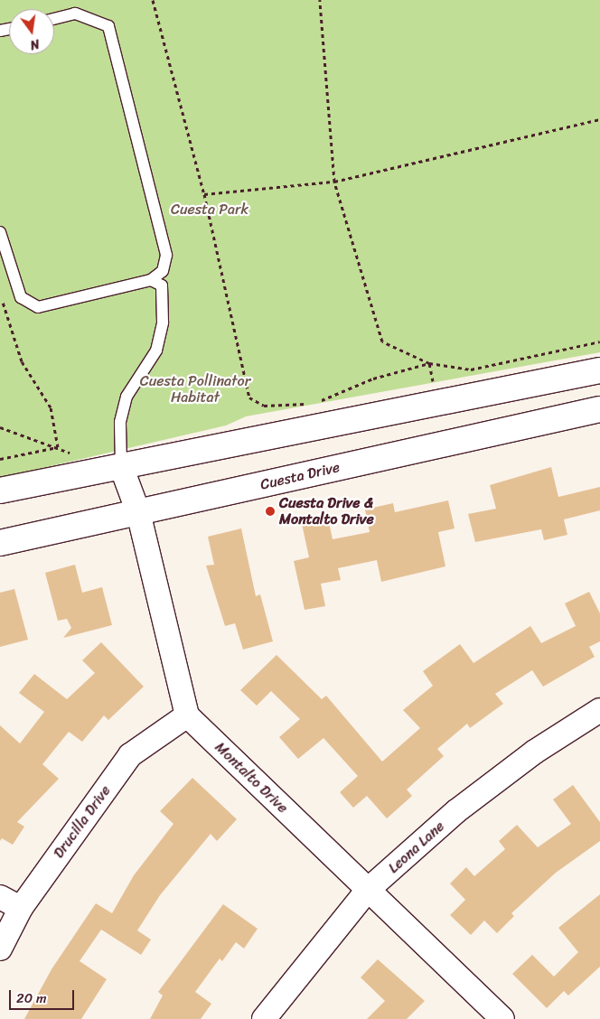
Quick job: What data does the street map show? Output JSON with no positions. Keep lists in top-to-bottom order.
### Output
{
  "streets": {
    "main road": ["Cuesta Drive"],
    "street": ["Montalto Drive", "Drucilla Drive", "Leona Lane"]
  },
  "crossings": [
    ["Montalto Drive", "Drucilla Drive"],
    ["Montalto Drive", "Leona Lane"]
  ],
  "parks": ["Cuesta Park", "Cuesta Pollinator Habitat"],
  "places": ["Cuesta Drive & Montalto Drive"],
  "scale_bar": "20 m",
  "north": "bottom"
}
